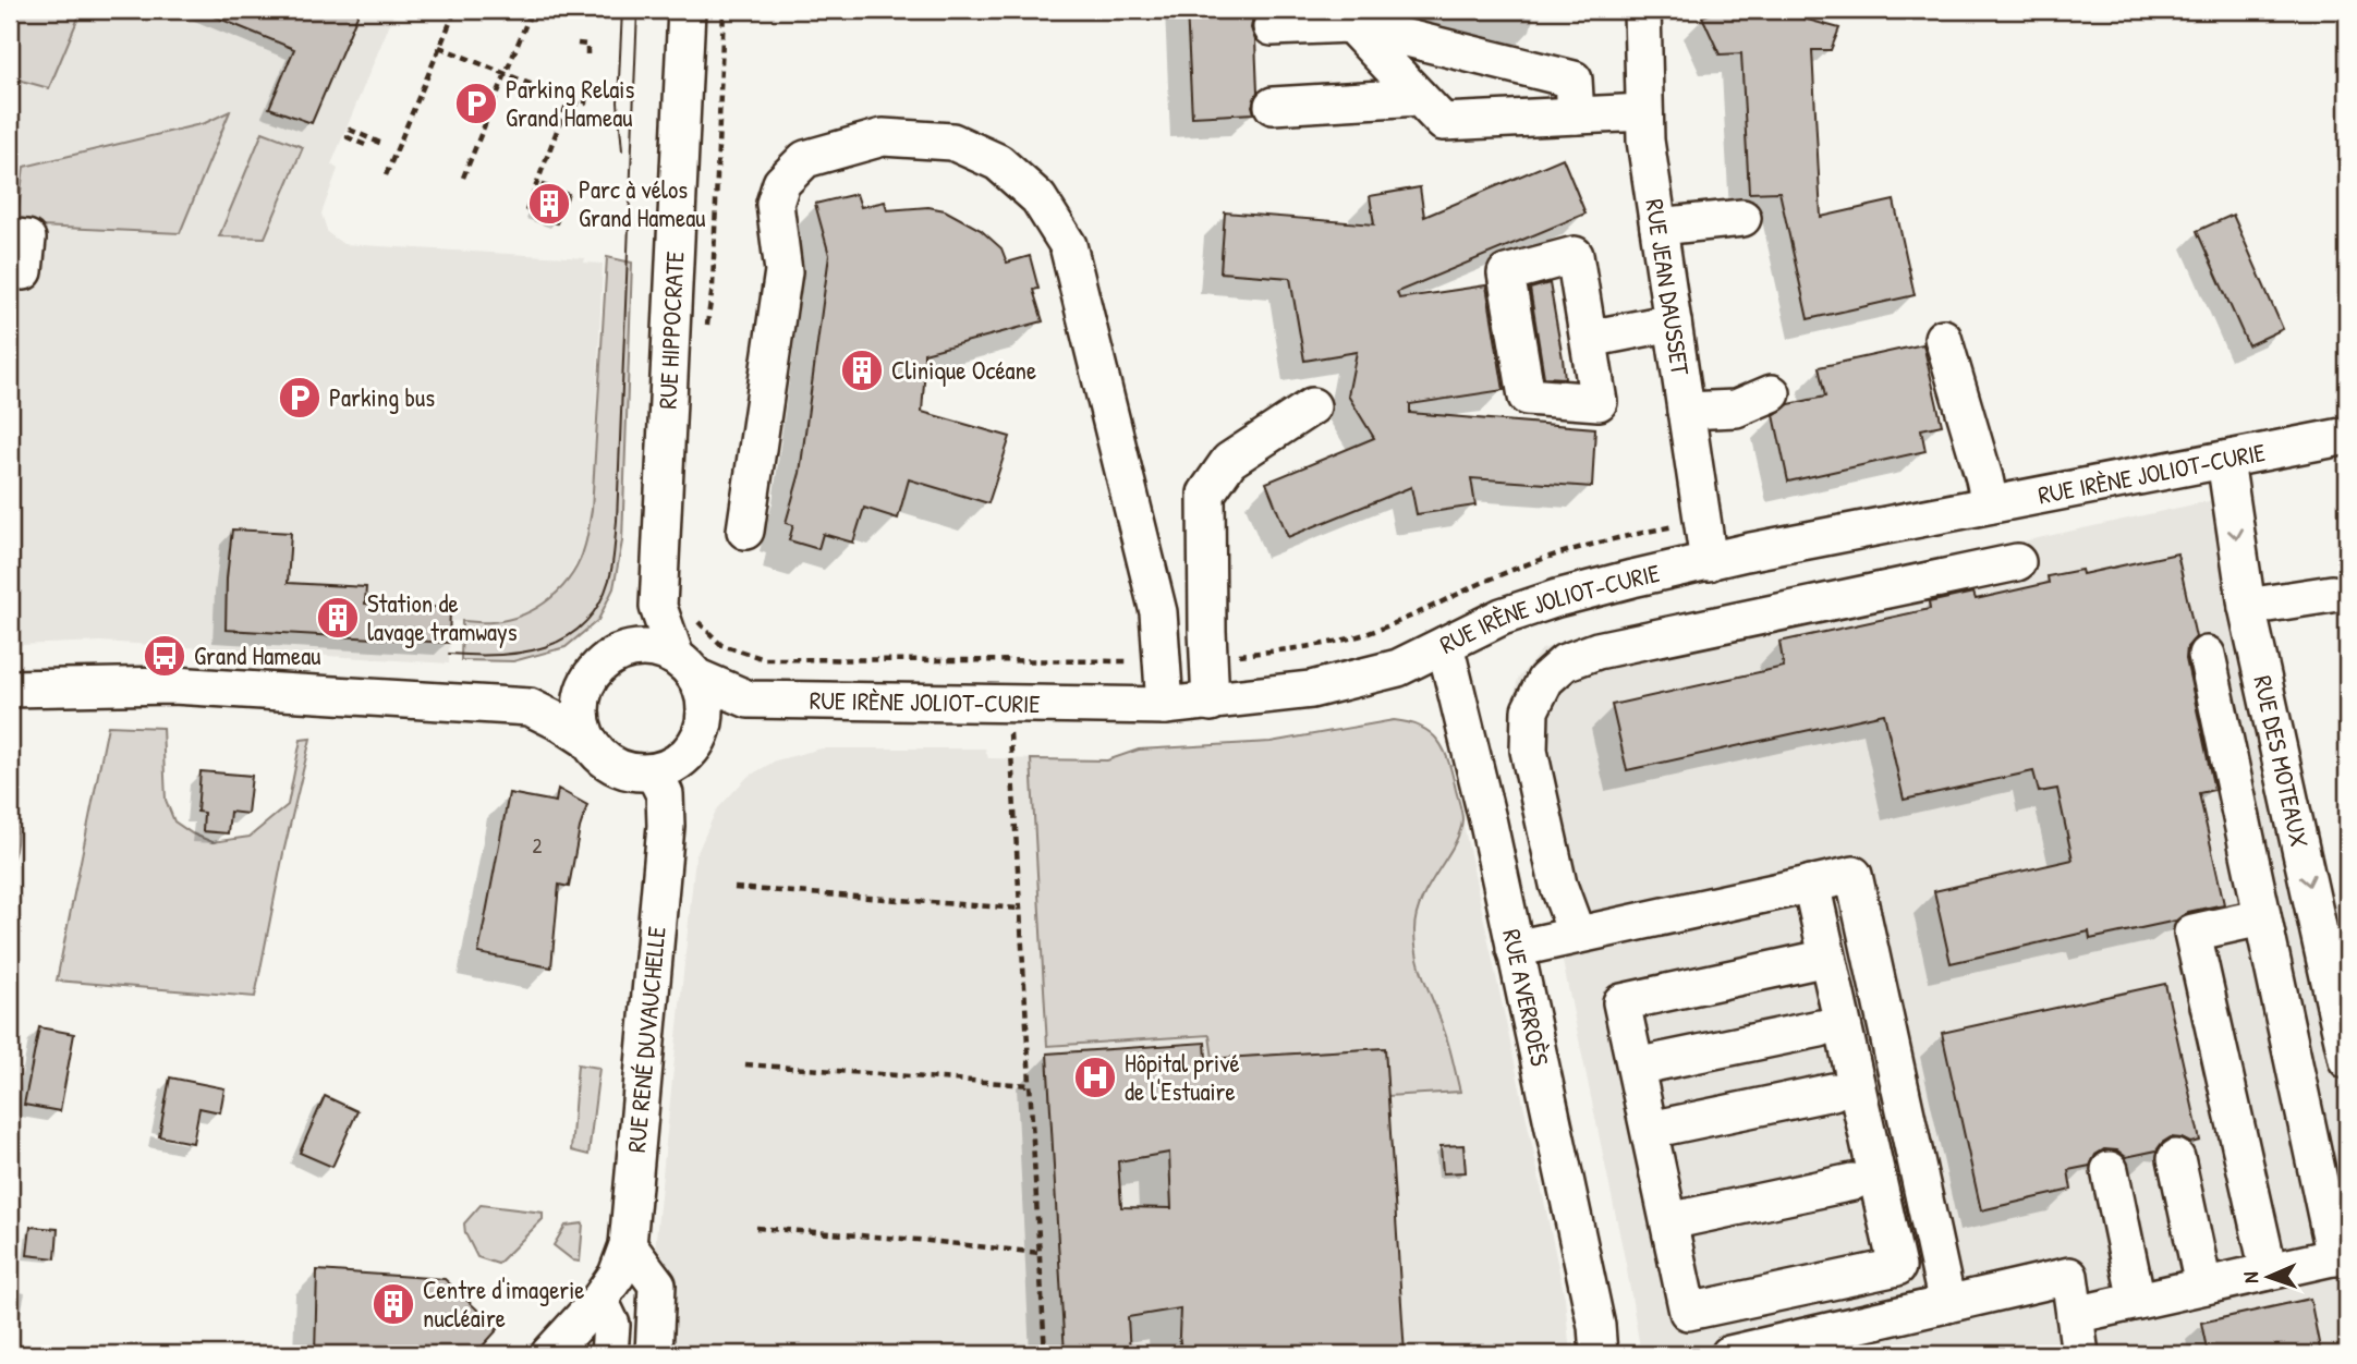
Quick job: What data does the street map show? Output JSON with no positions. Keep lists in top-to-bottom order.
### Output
{
  "streets": {
    "street": [
      "RUE JEAN DAUSSET",
      "RUE HIPPOCRATE",
      "RUE IRÈNE JOLIOT-CURIE",
      "RUE DES MOTEAUX",
      "RUE AVERROÈS",
      "RUE RENÉ DUVAUCHELLE"
    ]
  },
  "crossings": [
    ["RUE JEAN DAUSSET", "RUE IRÈNE JOLIOT-CURIE"],
    ["RUE HIPPOCRATE", "RUE IRÈNE JOLIOT-CURIE"],
    ["RUE HIPPOCRATE", "RUE RENÉ DUVAUCHELLE"],
    ["RUE IRÈNE JOLIOT-CURIE", "RUE DES MOTEAUX"],
    ["RUE IRÈNE JOLIOT-CURIE", "RUE AVERROÈS"],
    ["RUE IRÈNE JOLIOT-CURIE", "RUE RENÉ DUVAUCHELLE"]
  ],
  "places": {
    "parking": ["Parking Relais Grand Hameau", "Parking bus"],
    "building": [
      "Parc à vélos Grand Hameau",
      "Clinique Océane",
      "Station de lavage tramways",
      "Centre d'imagerie nucléaire"
    ],
    "bus stop": ["Grand Hameau"],
    "hospital": ["Hôpital privé de l'Estuaire"]
  },
  "house_numbers": ["2"],
  "north": "left"
}
